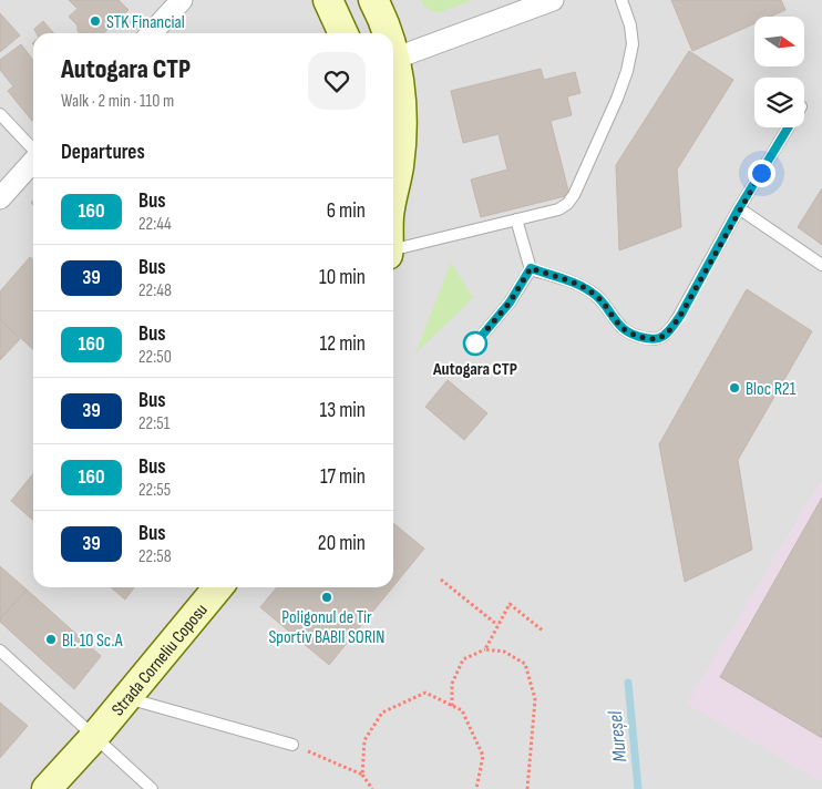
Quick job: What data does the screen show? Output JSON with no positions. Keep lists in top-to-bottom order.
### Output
{
  "streets": {
    "main road": ["Strada Corneliu Coposu"]
  },
  "water": ["Mureșel"],
  "places": [
    "STK Financial",
    "Autogara CTP",
    "Bloc R21",
    "Poligonul de Tir Sportiv BABII SORIN",
    "Bl. 10 Sc.A"
  ],
  "lines": ["bus line 160"],
  "north": "right",
  "page": {
    "heading": [
      ["Autogara CTP", "Walk · 2 min · 110 m"],
      "Departures"
    ],
    "list": [
      {
        "mark": "160",
        "name": "Bus",
        "note": "22:44",
        "value": "6 min"
      },
      {
        "mark": "39",
        "name": "Bus",
        "note": "22:48",
        "value": "10 min"
      },
      {
        "mark": "160",
        "name": "Bus",
        "note": "22:50",
        "value": "12 min"
      },
      {
        "mark": "39",
        "name": "Bus",
        "note": "22:51",
        "value": "13 min"
      },
      {
        "mark": "160",
        "name": "Bus",
        "note": "22:55",
        "value": "17 min"
      },
      {
        "mark": "39",
        "name": "Bus",
        "note": "22:58",
        "value": "20 min"
      }
    ]
  }
}
